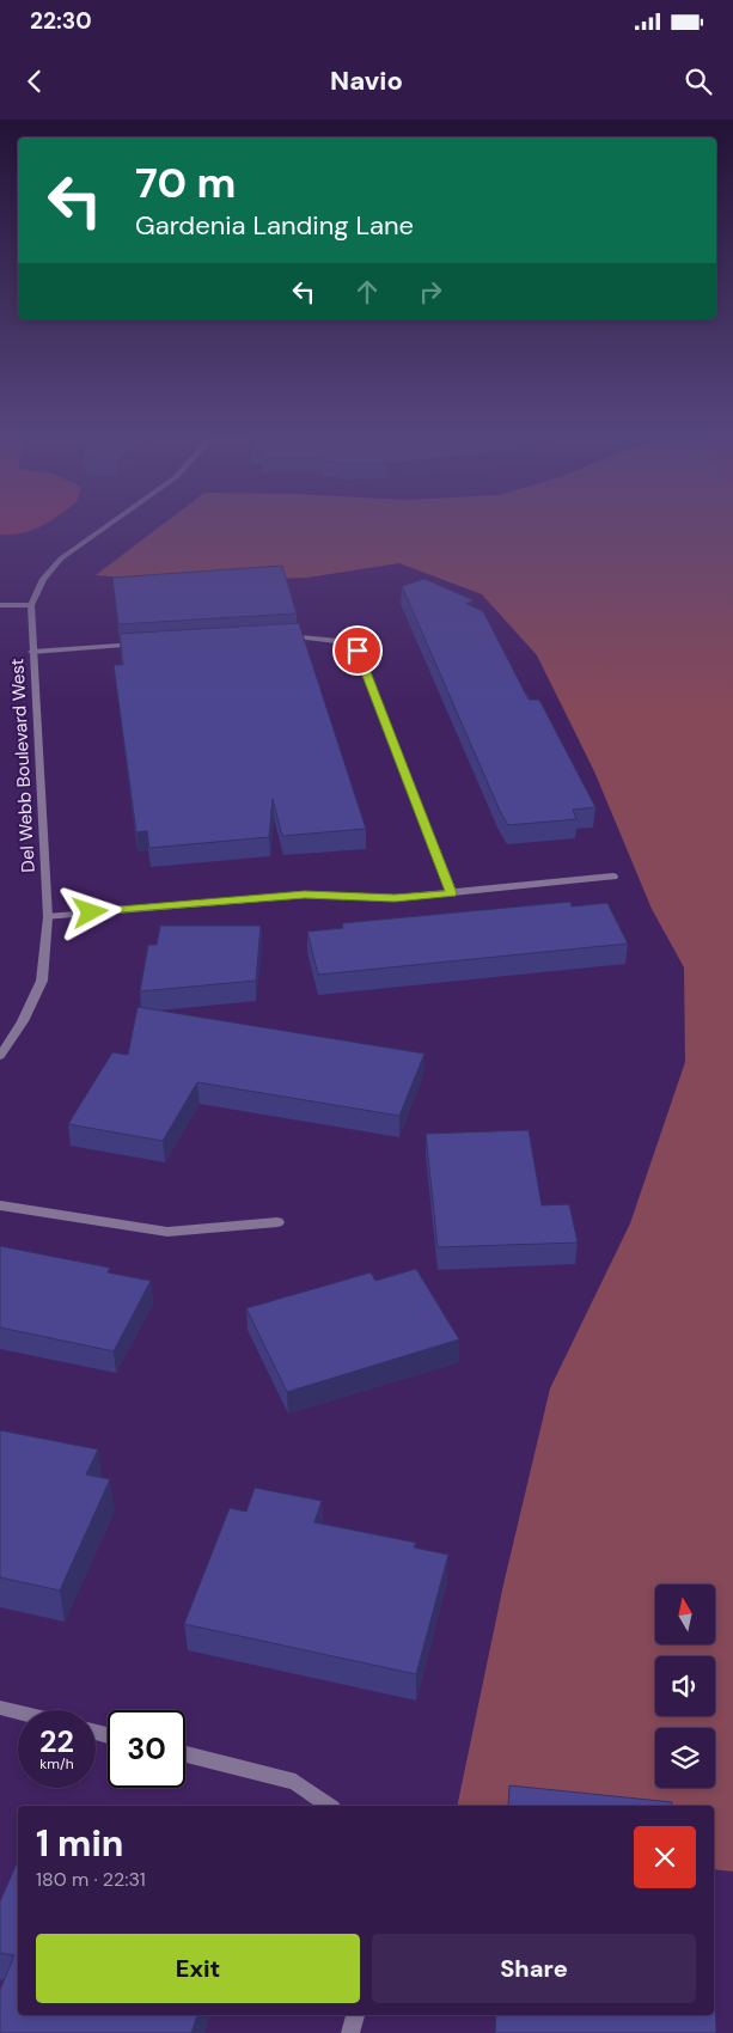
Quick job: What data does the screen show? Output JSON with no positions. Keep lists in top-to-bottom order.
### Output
{
  "streets": {
    "street": ["Del Webb Boulevard West"]
  },
  "north": "top",
  "page": {
    "status": "22:30",
    "header": "Navio",
    "turn": ["70 m", "Gardenia Landing Lane"],
    "speed": "22 km/h",
    "limit": "30",
    "heading": ["1 min", "180 m · 22:31"],
    "buttons": ["Exit", "Share"]
  }
}
